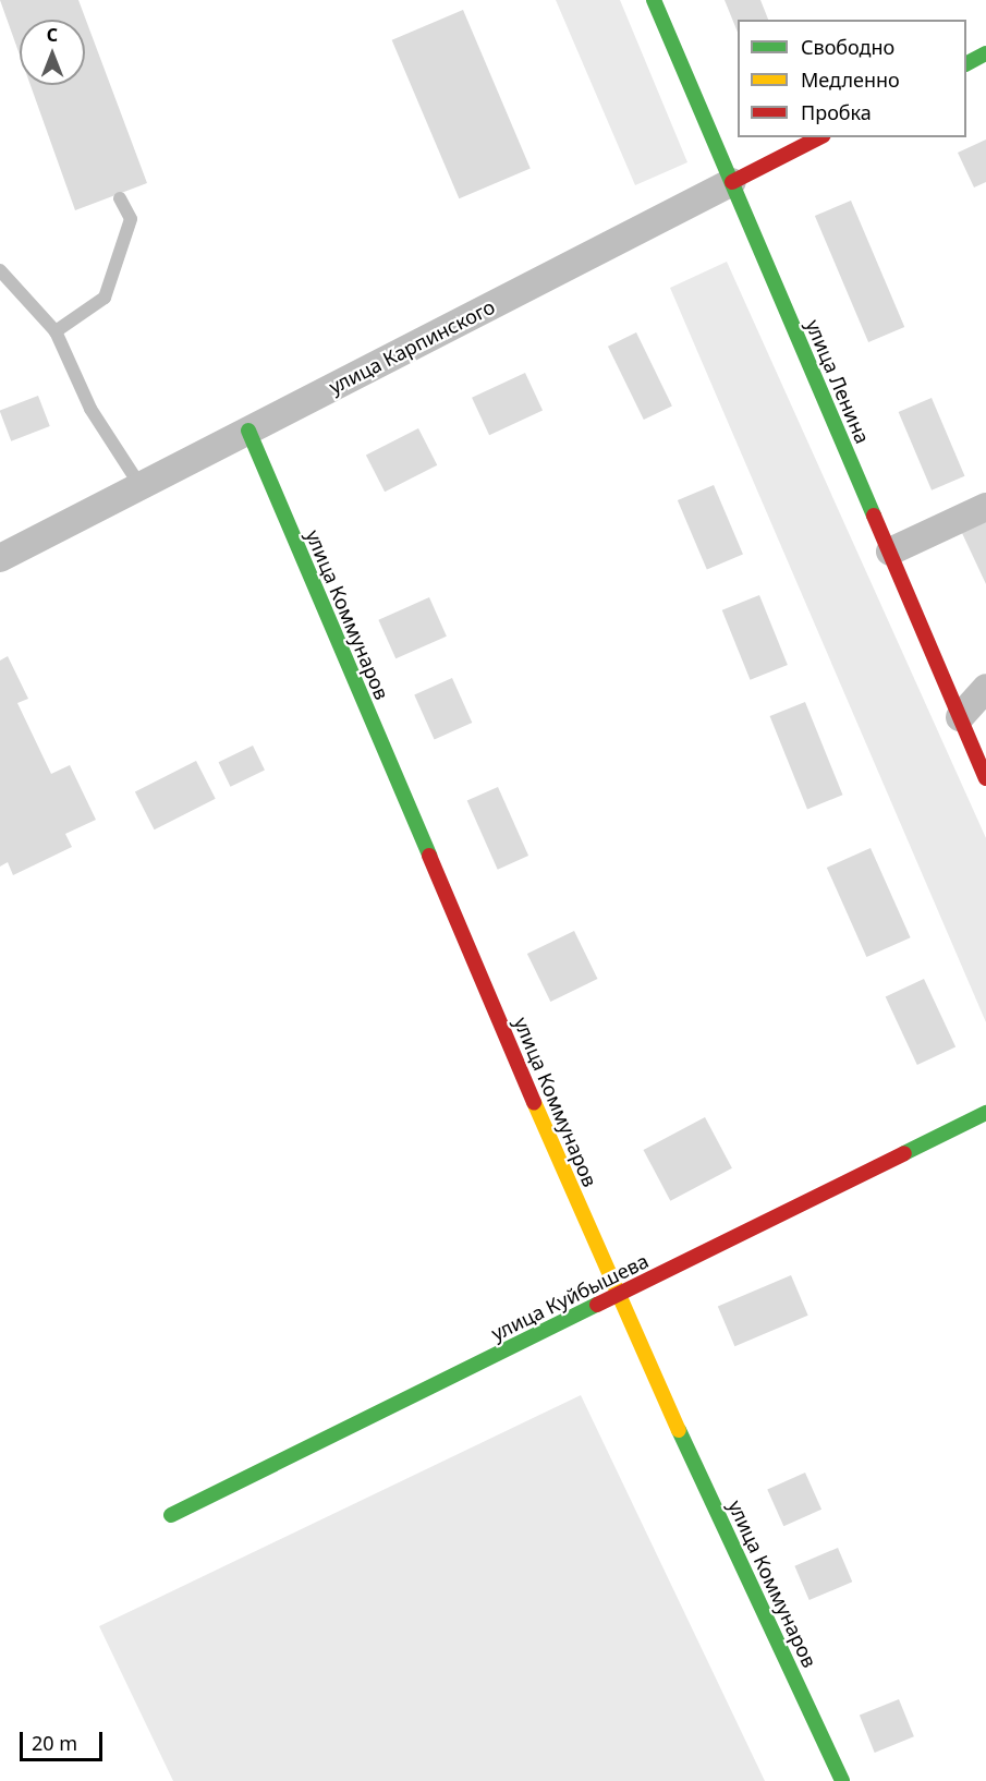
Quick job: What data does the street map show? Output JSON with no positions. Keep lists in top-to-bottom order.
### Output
{
  "streets": {
    "street": [
      "улица Карпинского",
      "улица Ленина",
      "улица Коммунаров",
      "улица Куйбышева"
    ]
  },
  "crossings": [
    ["улица Карпинского", "улица Ленина"],
    ["улица Карпинского", "улица Коммунаров"],
    ["улица Коммунаров", "улица Куйбышева"]
  ],
  "legend": ["Свободно", "Медленно", "Пробка"],
  "scale_bar": "20 m",
  "north": "top"
}
